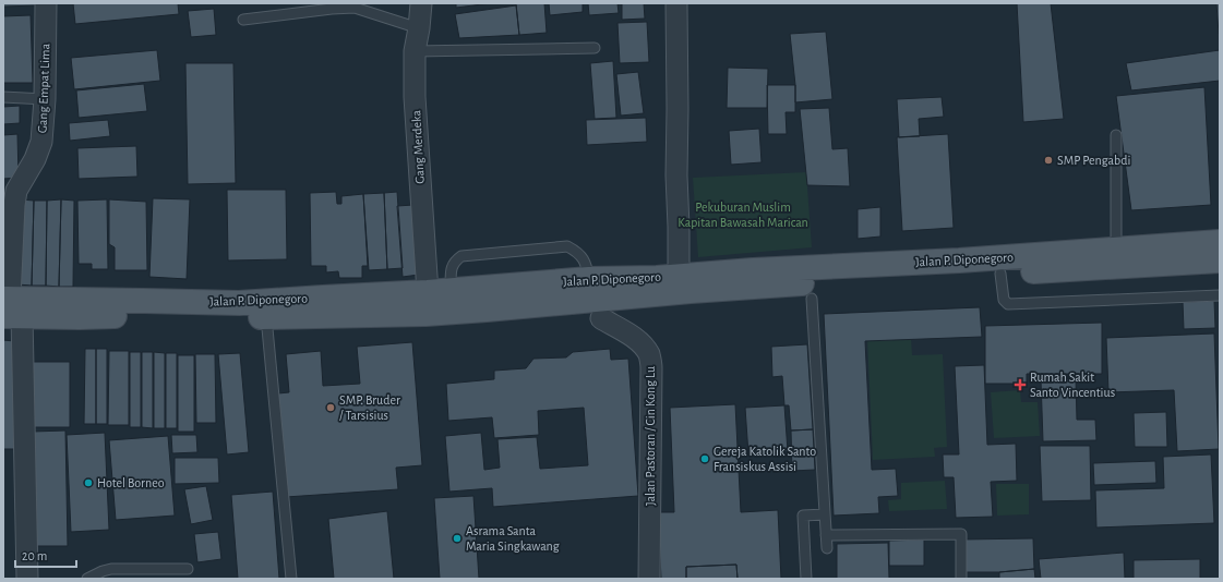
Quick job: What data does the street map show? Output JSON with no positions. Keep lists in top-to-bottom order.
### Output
{
  "streets": {
    "main road": ["Jalan P. Diponegoro"],
    "street": ["Gang Empat Lima", "Gang Merdeka", "Jalan Pastoran / Cin Kong Lu"]
  },
  "crossings": [
    ["Gang Empat Lima", "Jalan P. Diponegoro"],
    ["Gang Merdeka", "Jalan P. Diponegoro"]
  ],
  "parks": ["Pekuburan Muslim Kapitan Bawasah Marican"],
  "places": {
    "other": [
      "SMP Pengabdi",
      "SMP. Bruder / Tarsisius",
      "Gereja Katolik Santo Fransiskus Assisi",
      "Hotel Borneo",
      "Asrama Santa Maria Singkawang"
    ],
    "health": ["Rumah Sakit Santo Vincentius"]
  },
  "scale_bar": "20 m"
}
